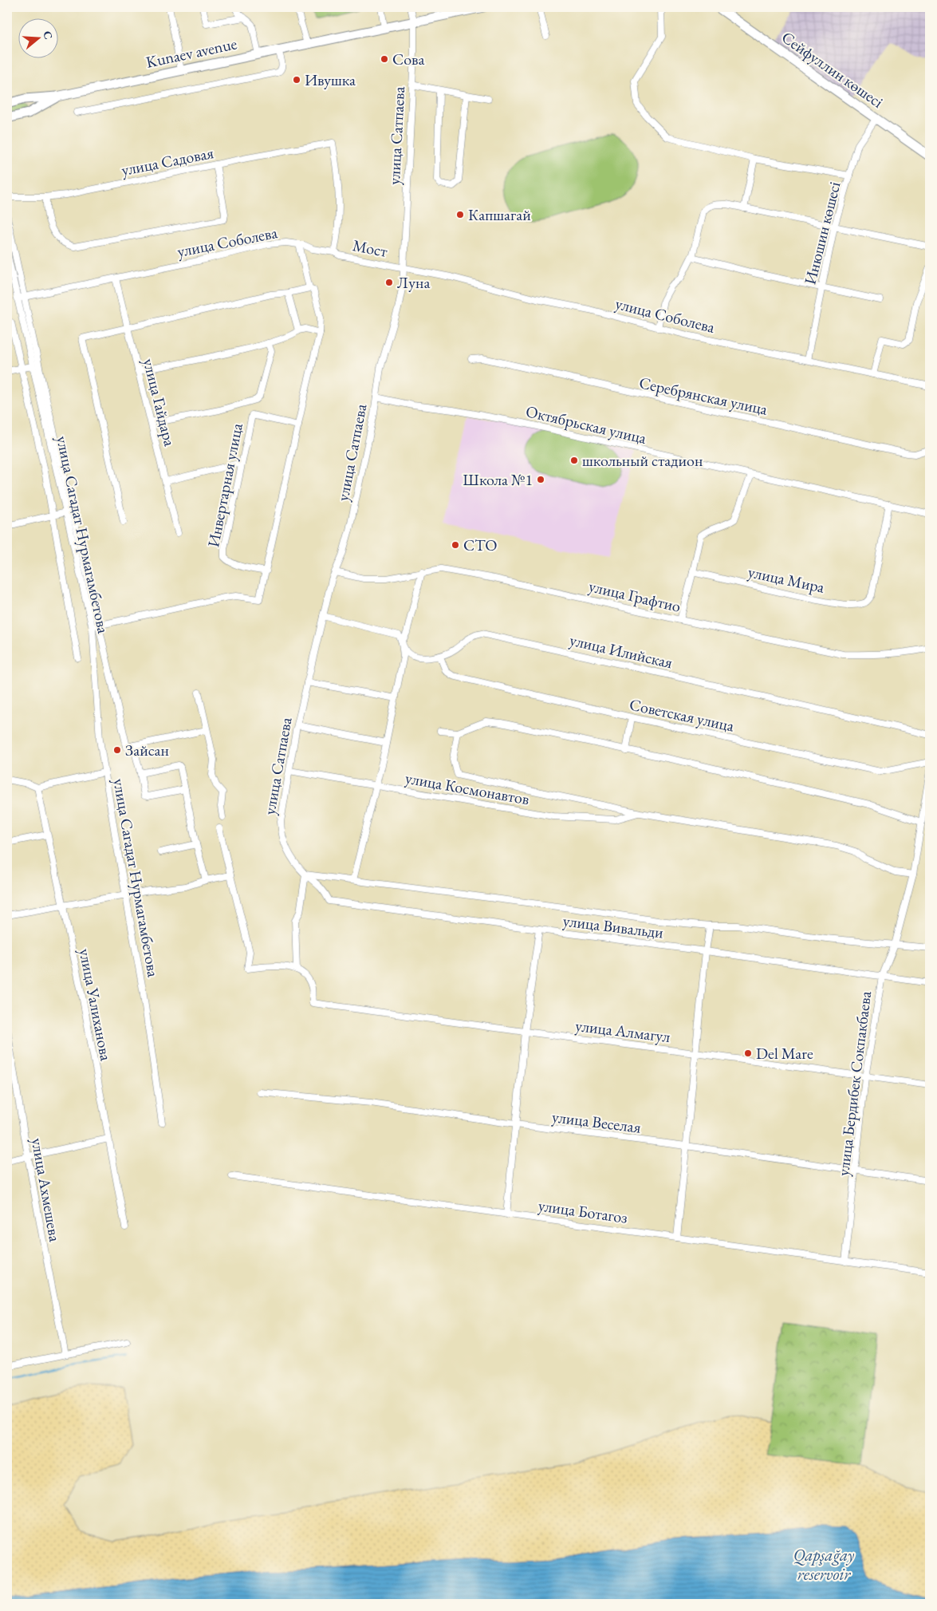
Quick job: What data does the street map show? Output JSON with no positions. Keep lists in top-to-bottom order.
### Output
{
  "streets": {
    "main road": ["Kunaev avenue", "Сейфуллин көшесі"],
    "street": [
      "улица Сатпаева",
      "улица Садовая",
      "Инюшин көшесі",
      "улица Соболева",
      "Мост",
      "Серебрянская улица",
      "улица Гайдара",
      "Октябрьская улица",
      "Инвертарная улица",
      "улица Сагадат Нурмагамбетова",
      "улица Мира",
      "улица Графтио",
      "улица Илийская",
      "Советская улица",
      "улица Космонавтов",
      "улица Вивальди",
      "улица Уалиханова",
      "улица Алмагул",
      "улица Бердибек Сокпакбаева",
      "улица Веселая",
      "улица Ахмешева",
      "улица Ботагоз"
    ]
  },
  "crossings": [
    ["Сейфуллин көшесі", "Инюшин көшесі"],
    ["улица Сатпаева", "улица Соболева"],
    ["улица Сатпаева", "Октябрьская улица"],
    ["улица Сатпаева", "улица Графтио"],
    ["улица Сатпаева", "улица Илийская"],
    ["улица Сатпаева", "улица Космонавтов"],
    ["улица Сатпаева", "улица Вивальди"],
    ["улица Садовая", "улица Соболева"],
    ["улица Садовая", "Мост"],
    ["Инюшин көшесі", "улица Соболева"],
    ["улица Соболева", "Мост"],
    ["улица Соболева", "улица Гайдара"],
    ["улица Соболева", "улица Сагадат Нурмагамбетова"],
    ["Октябрьская улица", "улица Мира"],
    ["улица Илийская", "Советская улица"],
    ["улица Космонавтов", "улица Бердибек Сокпакбаева"],
    ["улица Вивальди", "улица Бердибек Сокпакбаева"],
    ["улица Алмагул", "улица Бердибек Сокпакбаева"],
    ["улица Бердибек Сокпакбаева", "улица Веселая"],
    ["улица Бердибек Сокпакбаева", "улица Ботагоз"]
  ],
  "water": ["Qapşağay reservoir"],
  "places": [
    "Сова",
    "Ивушка",
    "Капшагай",
    "Луна",
    "школьный стадион",
    "Школа №1",
    "СТО",
    "Зайсан",
    "Del Mare"
  ],
  "north": "right"
}
